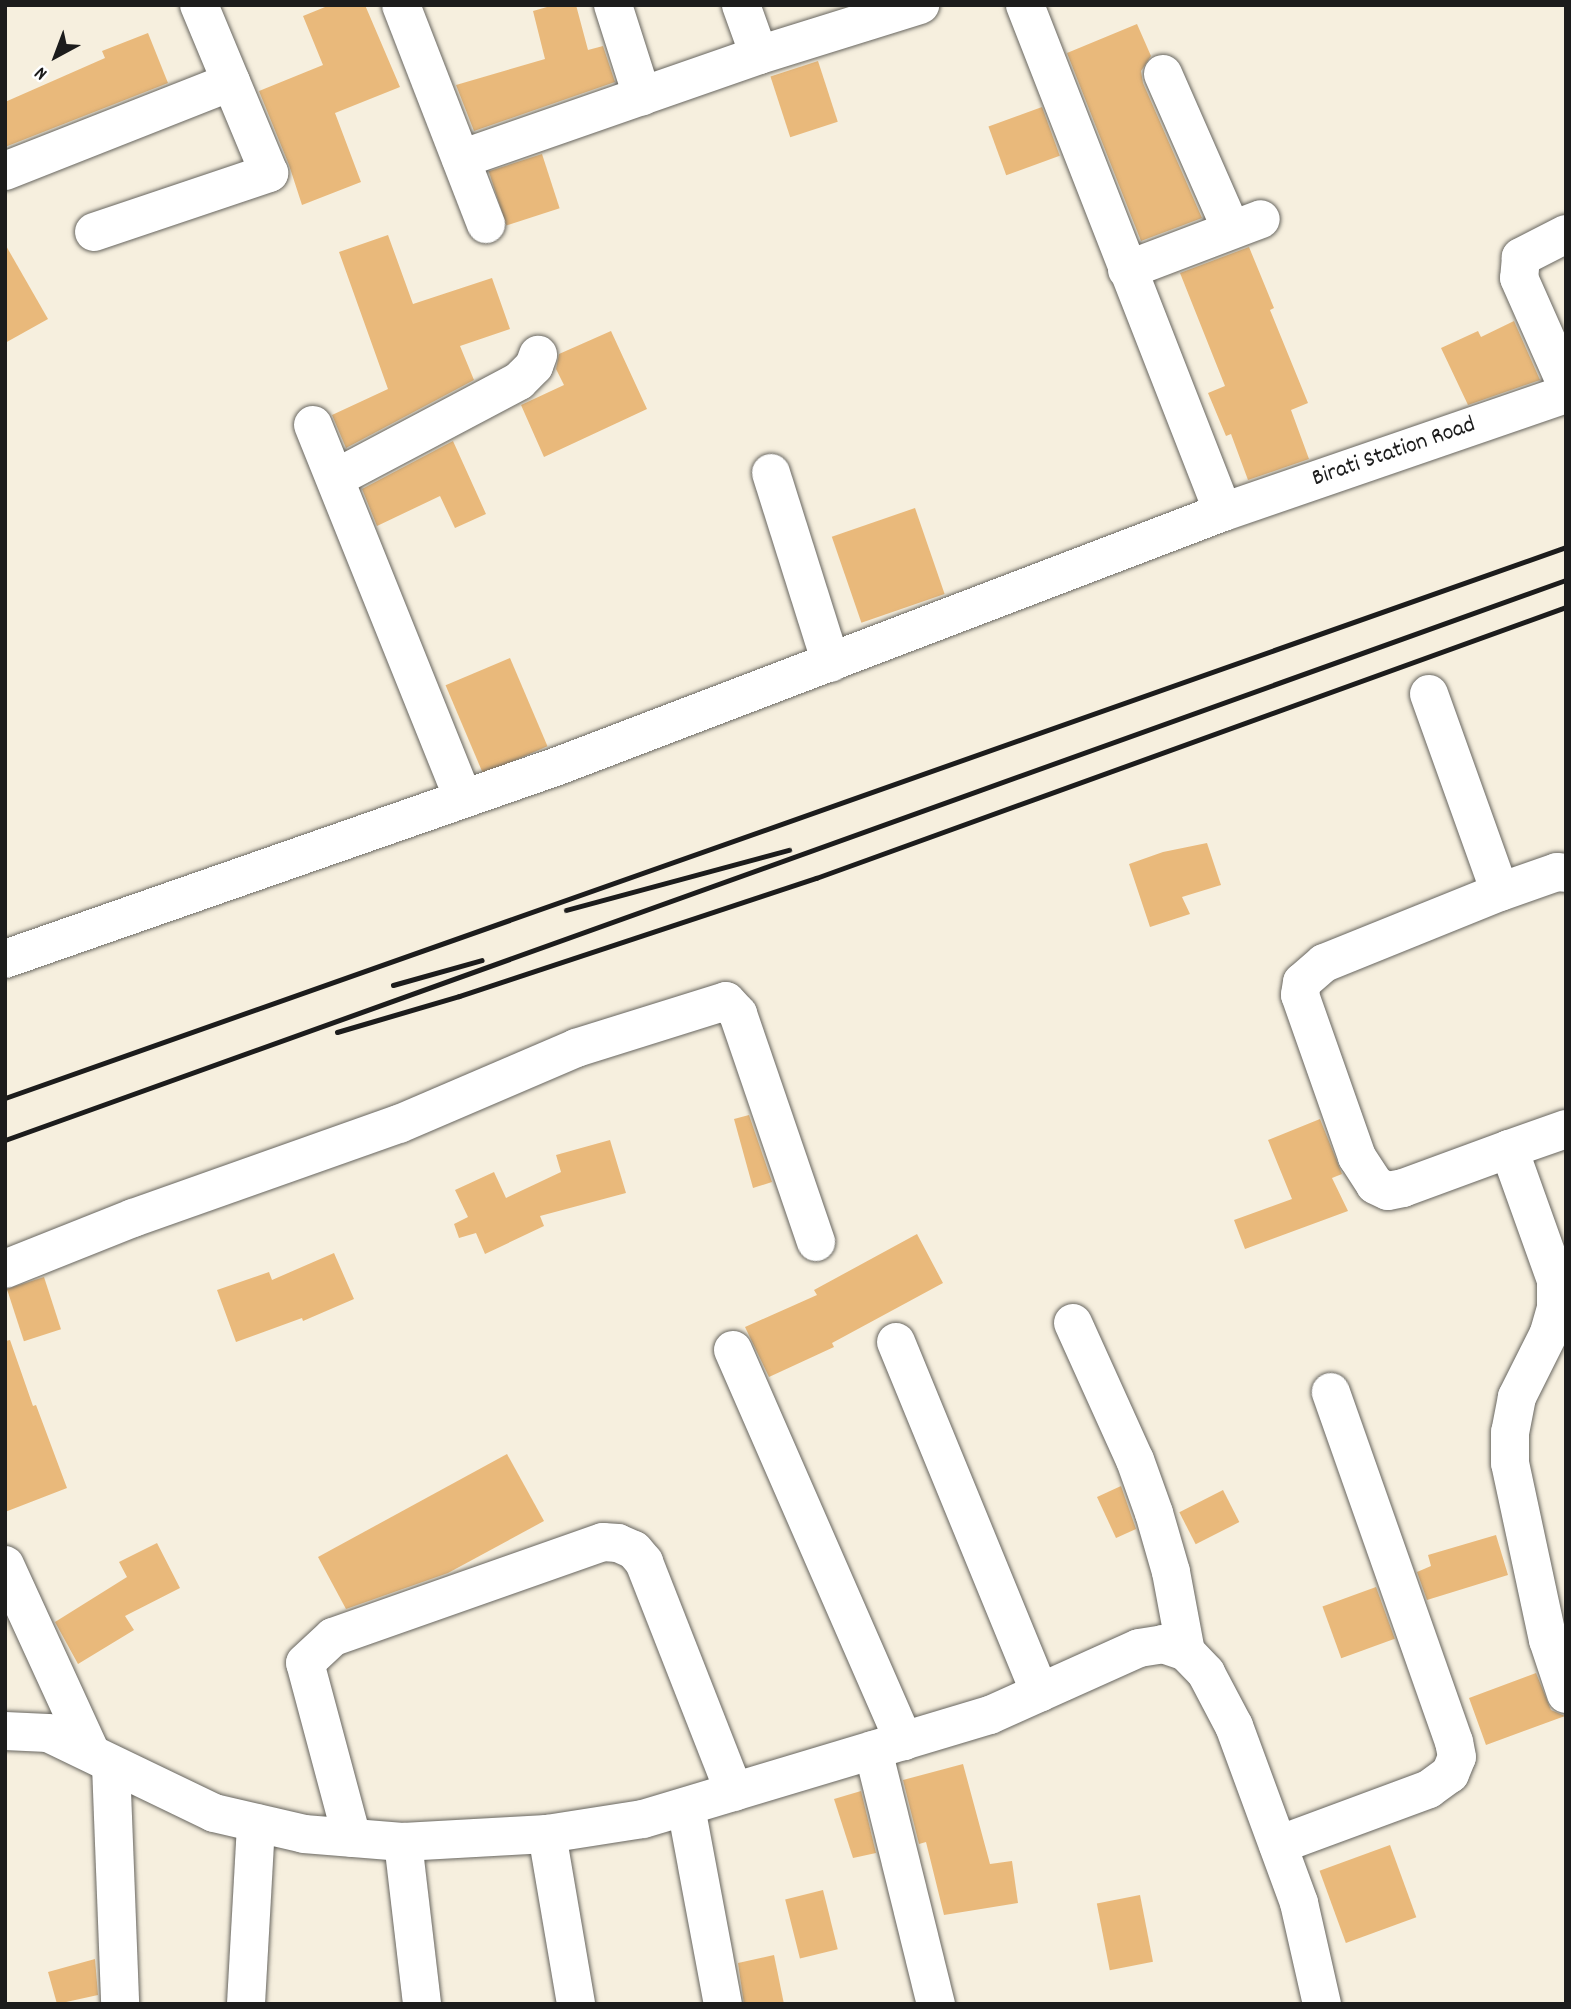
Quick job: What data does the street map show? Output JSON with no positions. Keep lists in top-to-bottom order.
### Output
{
  "streets": {
    "street": ["Birati Station Road"]
  },
  "north": "bottom left"
}
